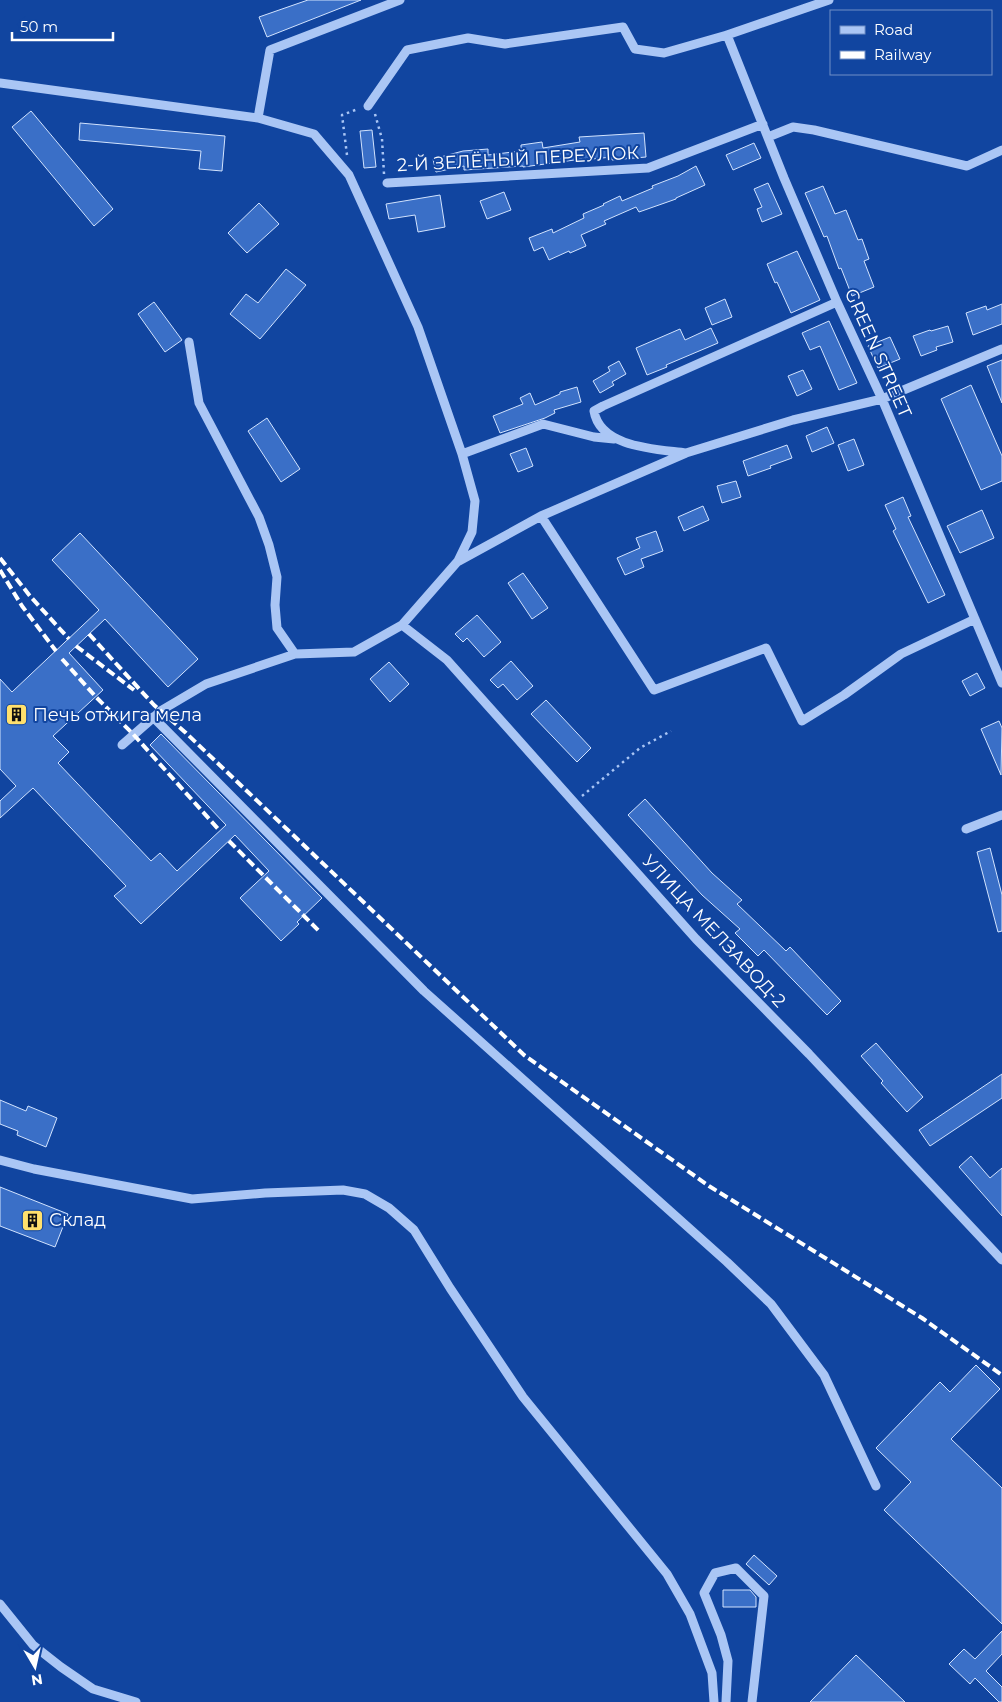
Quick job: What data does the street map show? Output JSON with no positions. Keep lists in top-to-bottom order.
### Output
{
  "streets": {
    "street": ["2-Й ЗЕЛЁНЫЙ ПЕРЕУЛОК", "GREEN STREET", "УЛИЦА МЕЛЗАВОД-2"]
  },
  "crossings": [
    ["2-Й ЗЕЛЁНЫЙ ПЕРЕУЛОК", "GREEN STREET"]
  ],
  "places": {
    "building": ["Печь отжига мела", "Склад"]
  },
  "legend": ["Road", "Railway"],
  "scale_bar": "50 m",
  "north": "bottom"
}
